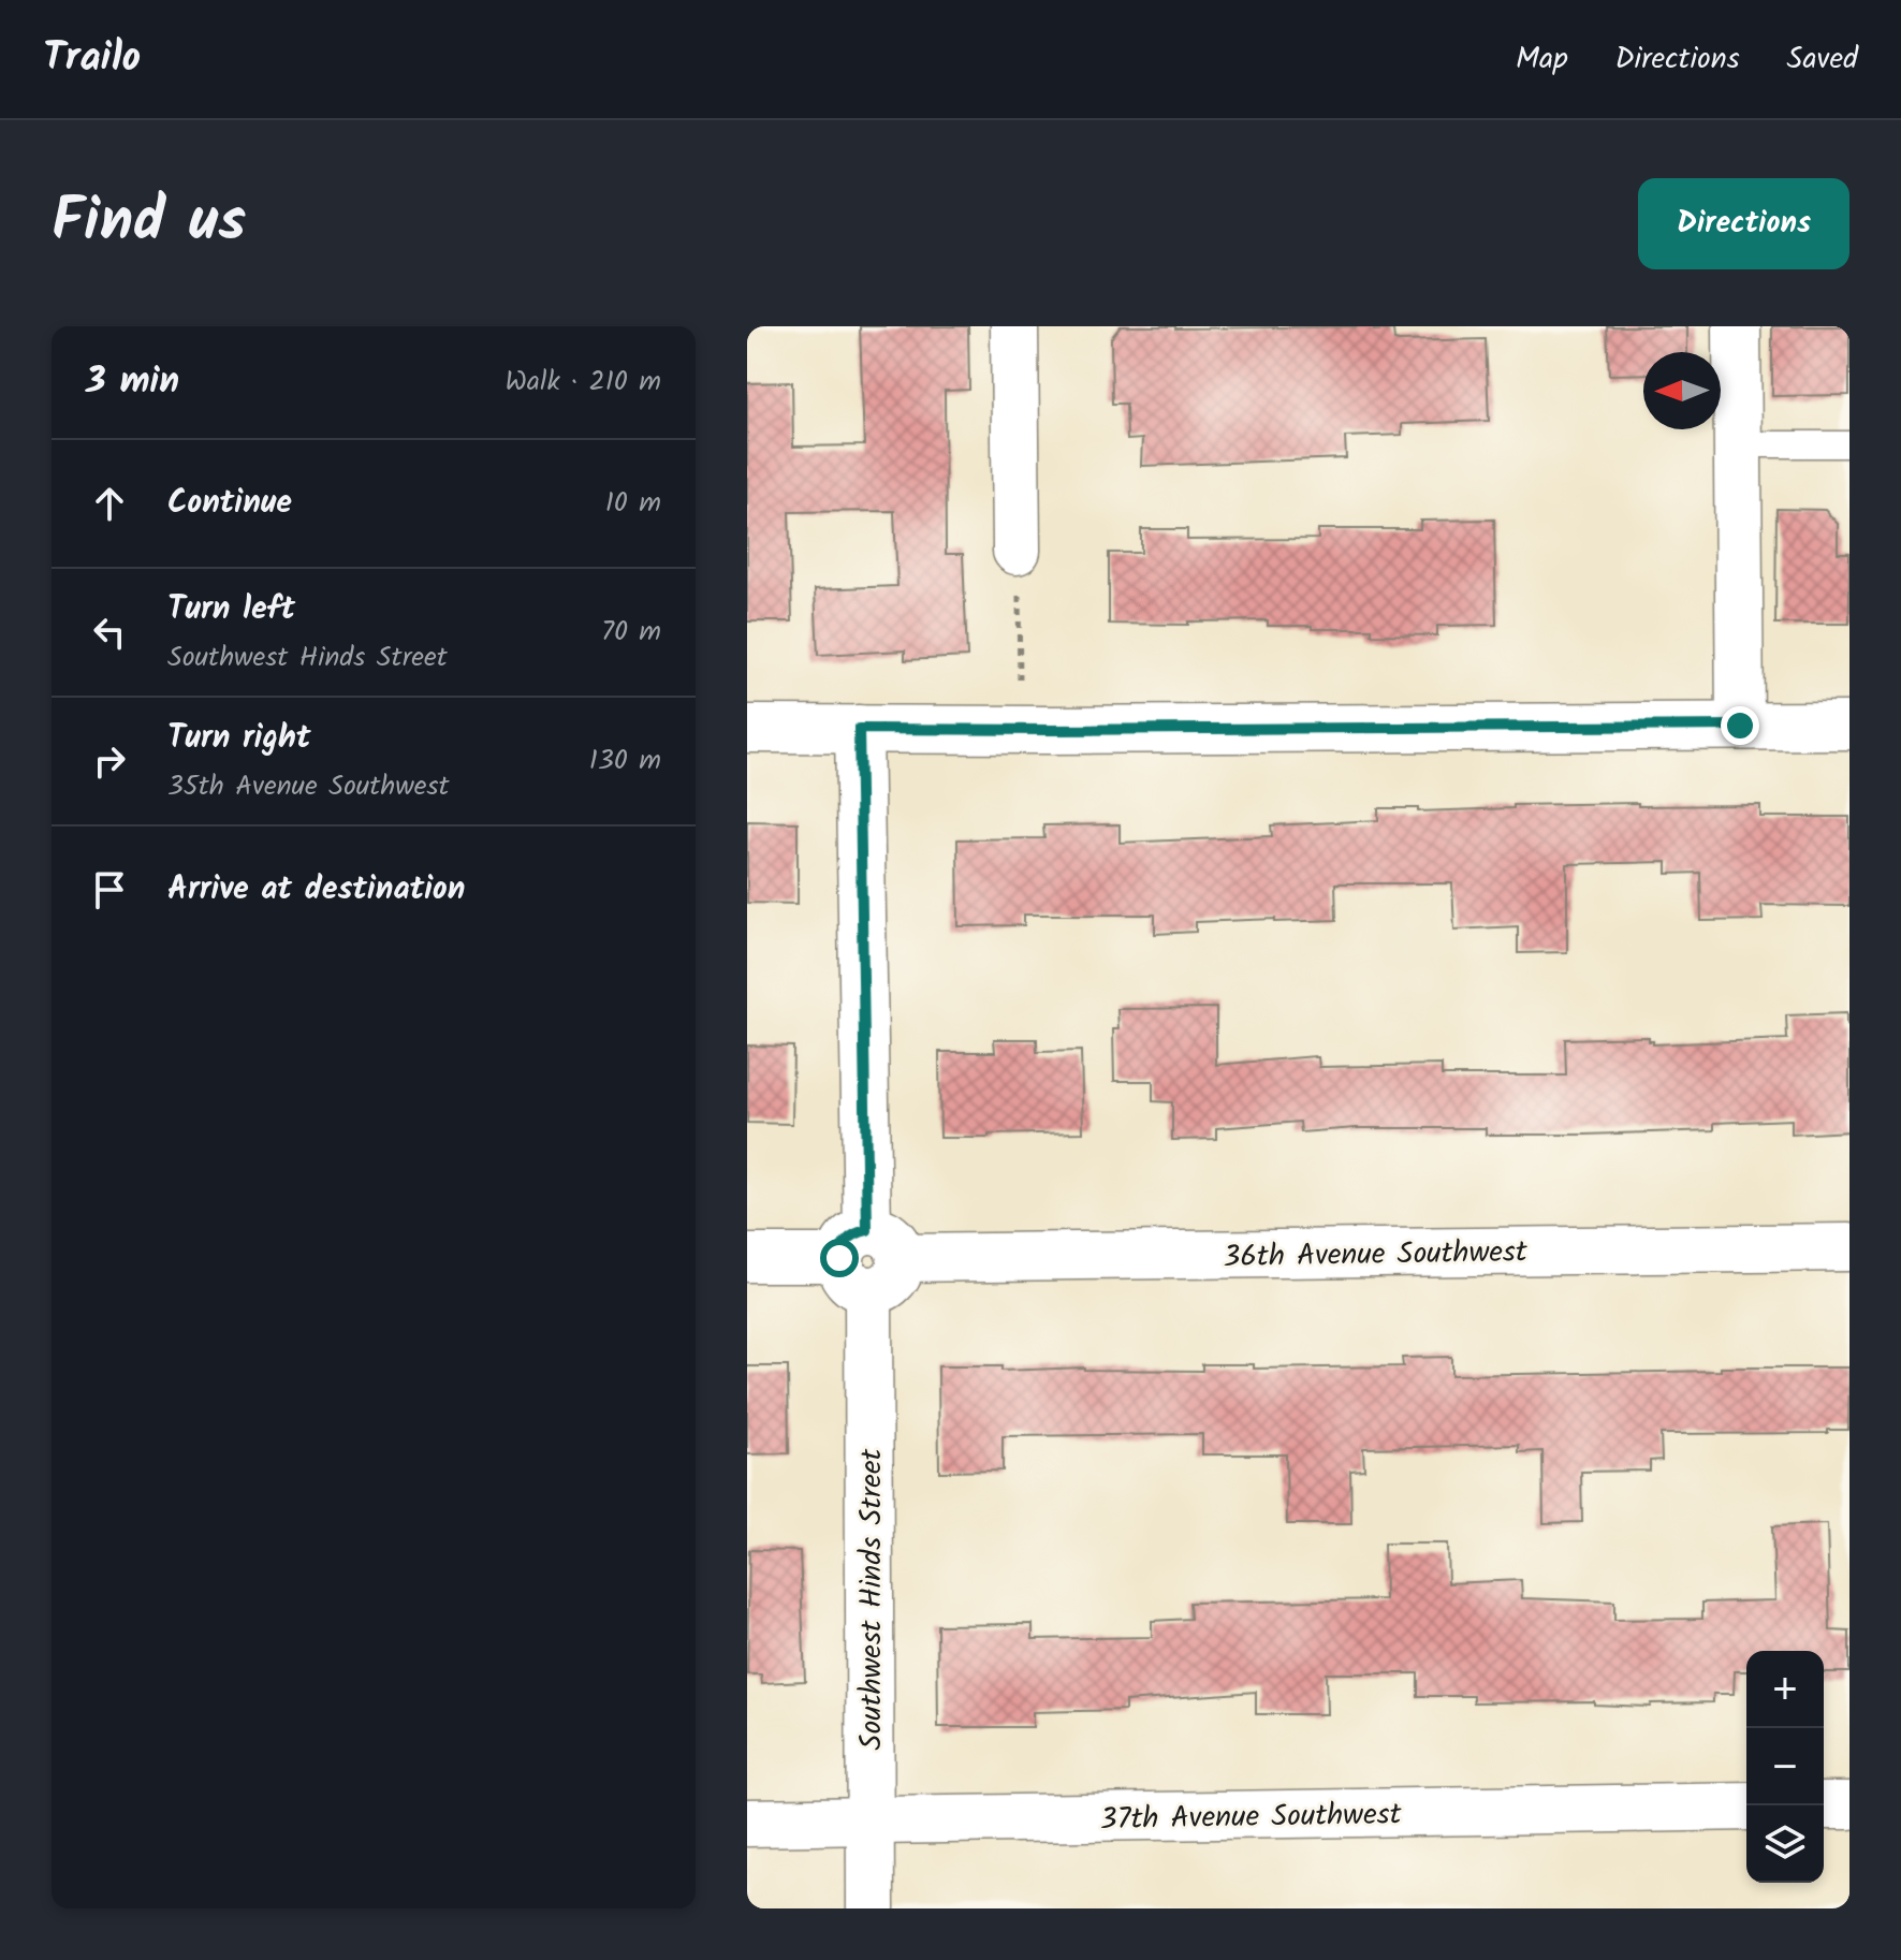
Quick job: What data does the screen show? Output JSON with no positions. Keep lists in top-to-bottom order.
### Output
{
  "streets": {
    "street": ["36th Avenue Southwest", "Southwest Hinds Street", "37th Avenue Southwest"]
  },
  "crossings": [
    ["36th Avenue Southwest", "Southwest Hinds Street"],
    ["Southwest Hinds Street", "37th Avenue Southwest"]
  ],
  "north": "left",
  "page": {
    "header": "Trailo",
    "nav": ["Map", "Directions", "Saved"],
    "title": "Find us",
    "buttons": "Directions",
    "heading": ["3 min", "Walk · 210 m"],
    "list": [
      ["Continue", "10 m"],
      ["Turn left", "Southwest Hinds Street", "70 m"],
      ["Turn right", "35th Avenue Southwest", "130 m"],
      "Arrive at destination"
    ],
    "map_buttons": ["+", "−"]
  }
}
